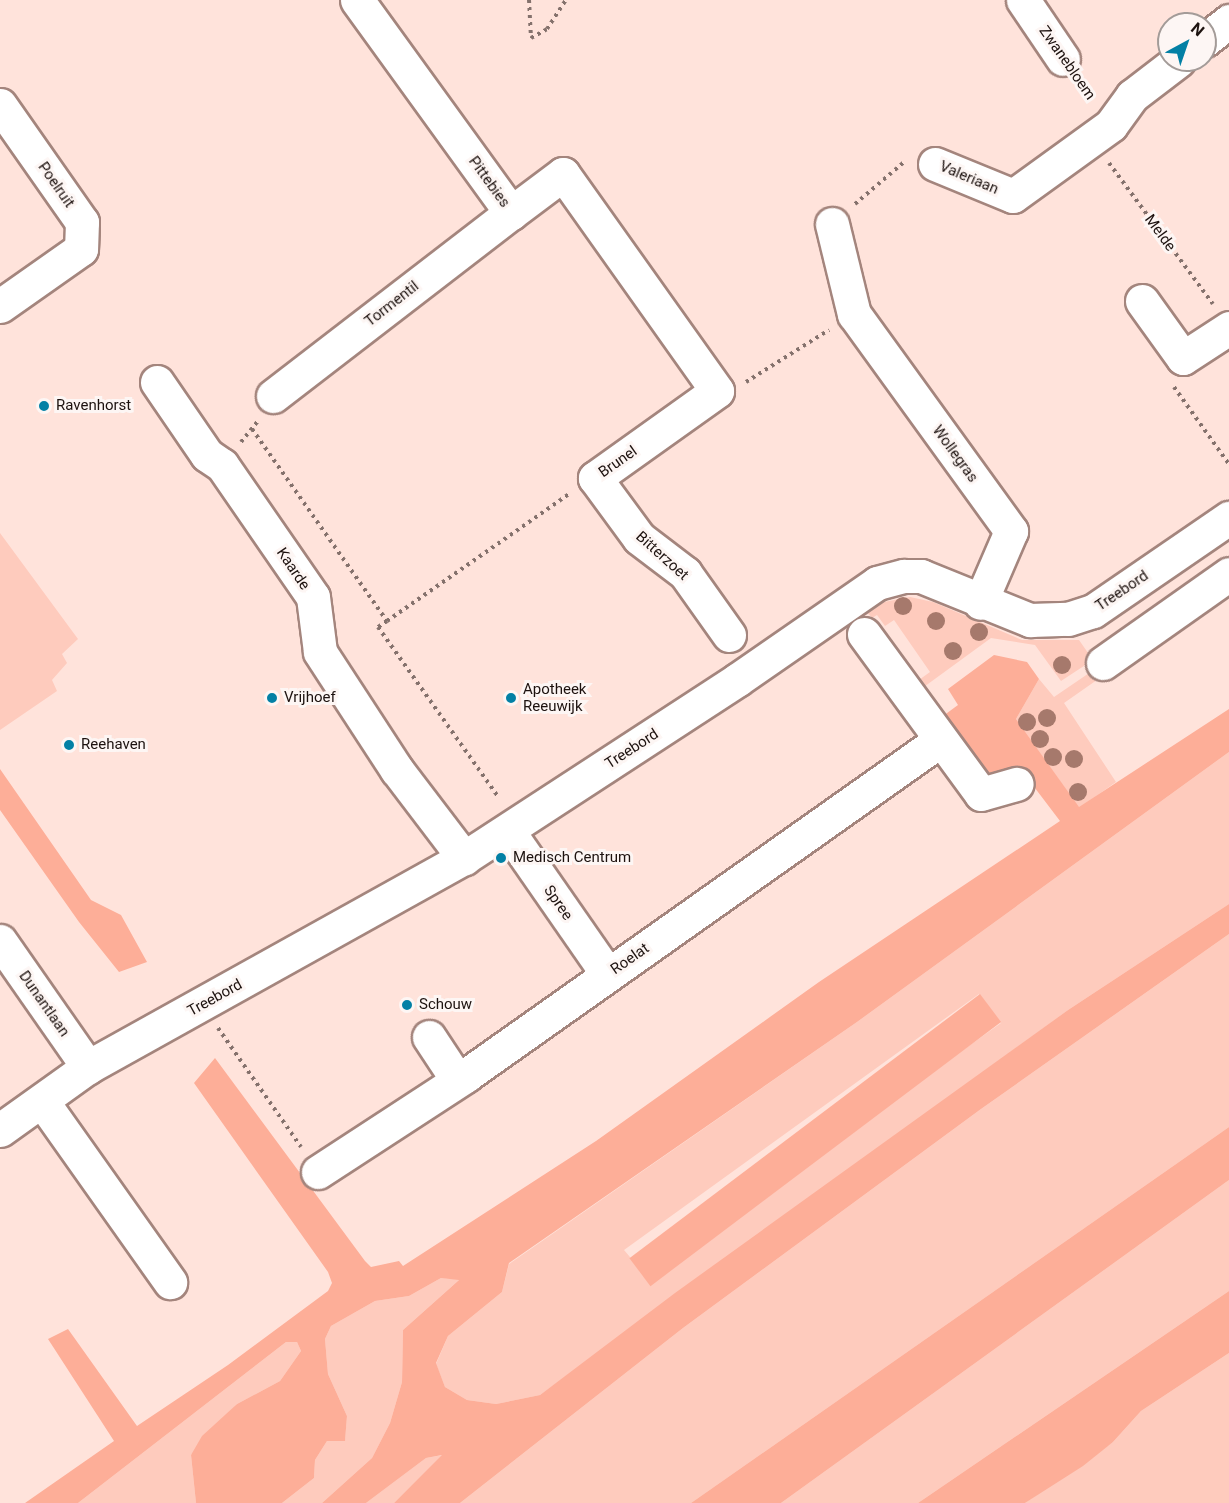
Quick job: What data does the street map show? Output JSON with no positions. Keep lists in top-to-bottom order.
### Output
{
  "streets": {
    "street": [
      "Zwanebloem",
      "Valeriaan",
      "Pittebies",
      "Poelruit",
      "Tormentil",
      "Wollegras",
      "Brunel",
      "Bitterzoet",
      "Kaarde",
      "Treebord",
      "Spree",
      "Roelat",
      "Dunantlaan"
    ],
    "path": ["Melde"]
  },
  "crossings": [
    ["Zwanebloem", "Valeriaan"],
    ["Zwanebloem", "Melde"],
    ["Valeriaan", "Melde"],
    ["Pittebies", "Tormentil"],
    ["Pittebies", "Brunel"],
    ["Wollegras", "Treebord"],
    ["Brunel", "Bitterzoet"],
    ["Kaarde", "Treebord"],
    ["Treebord", "Spree"],
    ["Treebord", "Dunantlaan"],
    ["Spree", "Roelat"]
  ],
  "places": [
    "Ravenhorst",
    "Vrijhoef",
    "Apotheek Reeuwijk",
    "Reehaven",
    "Medisch Centrum",
    "Schouw"
  ],
  "north": "top right"
}
